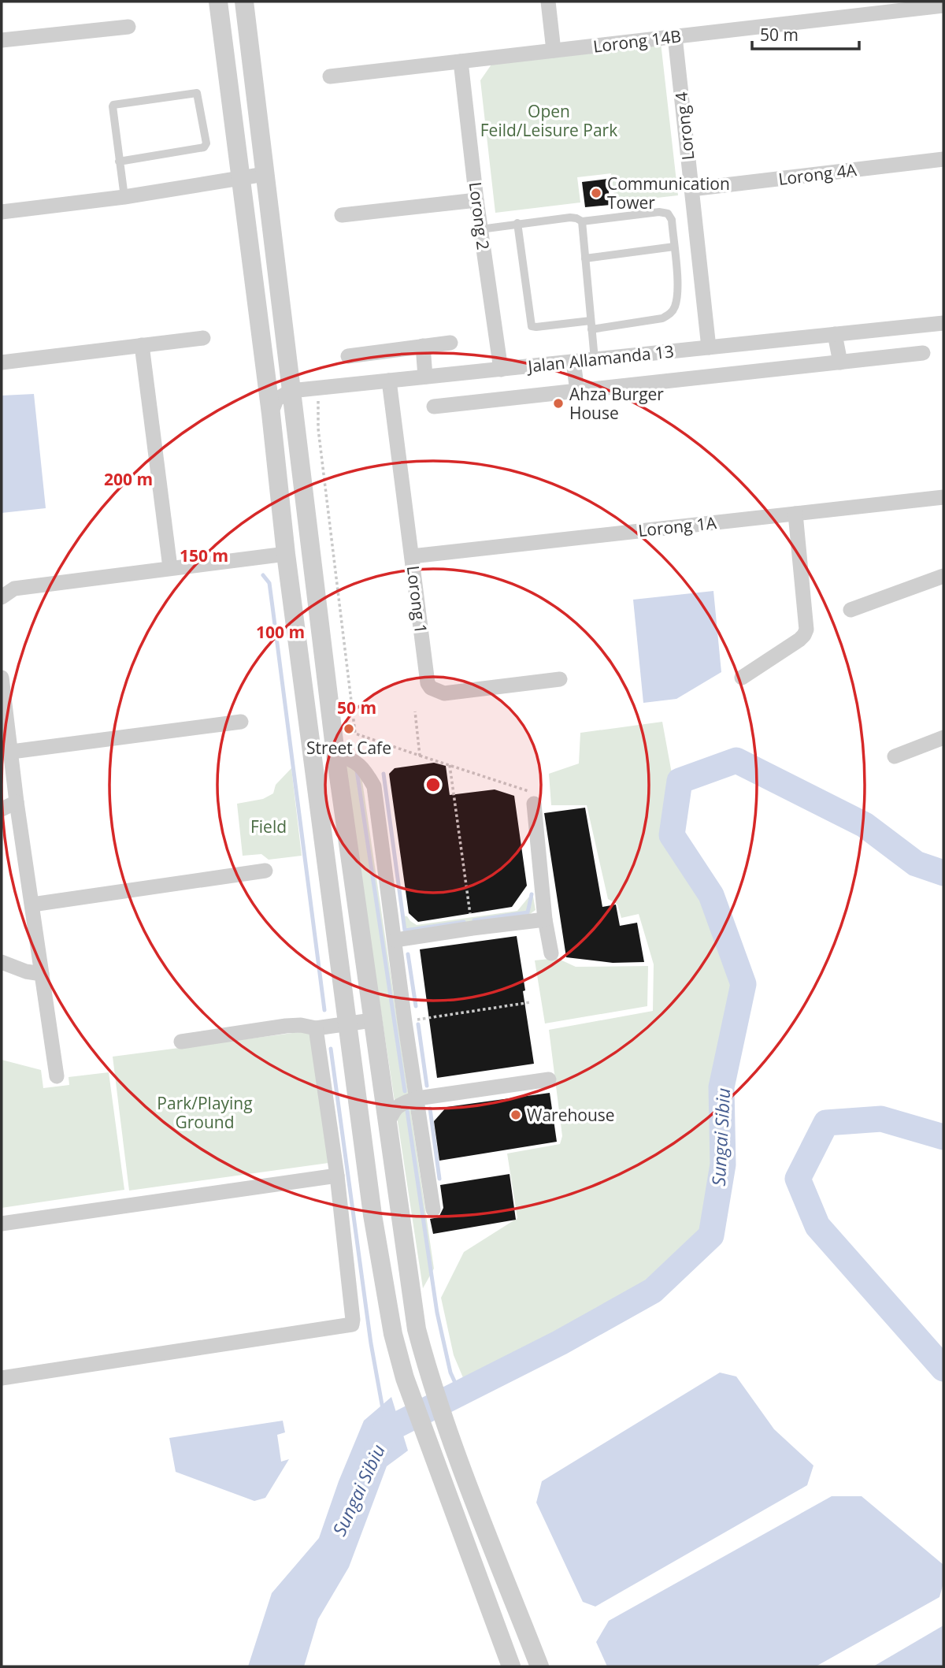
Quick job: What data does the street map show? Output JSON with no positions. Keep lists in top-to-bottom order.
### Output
{
  "streets": {
    "street": [
      "Lorong 14B",
      "Lorong 4",
      "Lorong 4A",
      "Lorong 2",
      "Jalan Allamanda 13",
      "Lorong 1A",
      "Lorong 1"
    ]
  },
  "crossings": [
    ["Lorong 14B", "Lorong 4"],
    ["Lorong 14B", "Lorong 2"],
    ["Lorong 4", "Lorong 4A"],
    ["Lorong 4", "Jalan Allamanda 13"],
    ["Lorong 2", "Jalan Allamanda 13"],
    ["Jalan Allamanda 13", "Lorong 1"],
    ["Lorong 1A", "Lorong 1"]
  ],
  "water": ["Sungai Sibiu"],
  "parks": ["Open Feild/Leisure Park", "Field", "Park/Playing Ground"],
  "places": [
    "Communication Tower",
    "Ahza Burger House",
    "Street Cafe",
    "Warehouse"
  ],
  "scale_bar": "50 m",
  "rings": [
    "200 m",
    "150 m",
    "100 m",
    "50 m"
  ]
}
